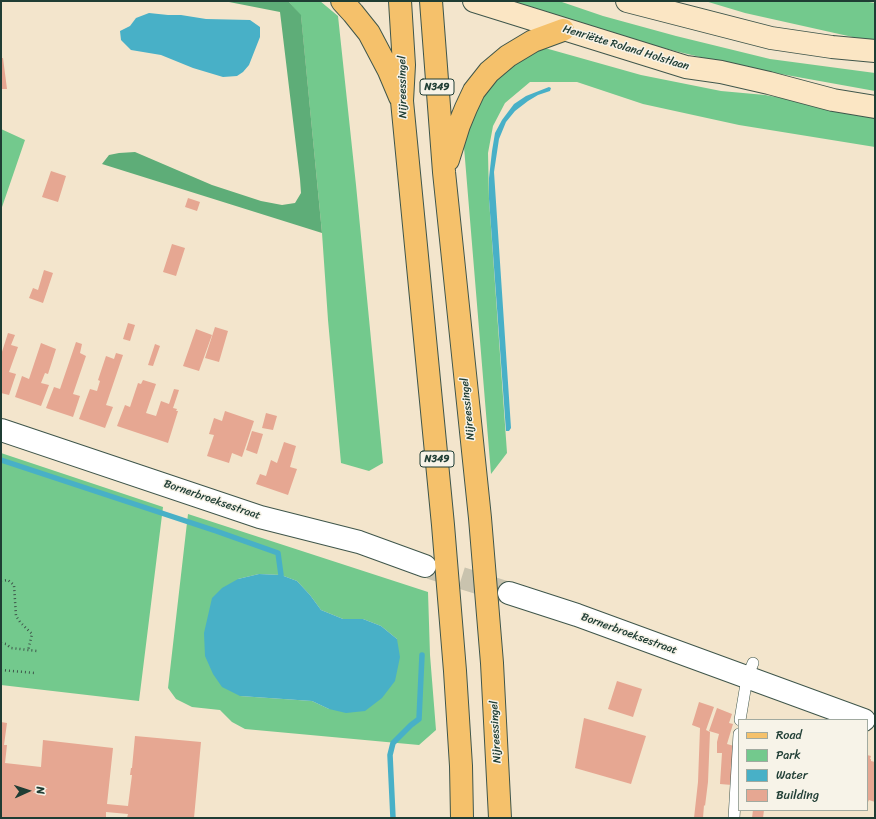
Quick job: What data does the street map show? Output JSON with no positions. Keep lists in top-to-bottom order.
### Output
{
  "streets": {
    "main road": ["Henriëtte Roland Holstlaan", "Nijreessingel", "N349"],
    "street": ["Bornerbroeksestraat"]
  },
  "crossings": [
    ["Nijreessingel", "N349"]
  ],
  "legend": [
    "Road",
    "Park",
    "Water",
    "Building"
  ],
  "north": "right"
}
